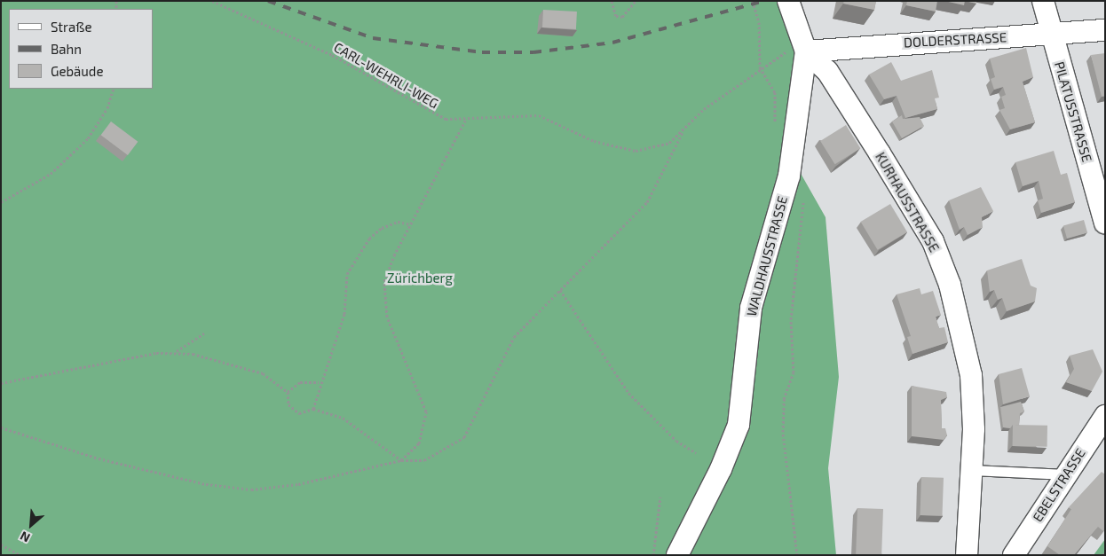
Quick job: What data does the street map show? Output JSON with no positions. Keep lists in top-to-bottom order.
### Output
{
  "streets": {
    "street": [
      "DOLDERSTRASSE",
      "PILATUSSTRASSE",
      "KURHAUSSTRASSE",
      "WALDHAUSSTRASSE",
      "EBELSTRASSE"
    ],
    "path": ["CARL-WEHRLI-WEG"]
  },
  "crossings": [
    ["DOLDERSTRASSE", "CARL-WEHRLI-WEG"],
    ["DOLDERSTRASSE", "PILATUSSTRASSE"],
    ["DOLDERSTRASSE", "KURHAUSSTRASSE"],
    ["DOLDERSTRASSE", "WALDHAUSSTRASSE"],
    ["CARL-WEHRLI-WEG", "KURHAUSSTRASSE"],
    ["CARL-WEHRLI-WEG", "WALDHAUSSTRASSE"],
    ["KURHAUSSTRASSE", "WALDHAUSSTRASSE"]
  ],
  "parks": ["Zürichberg"],
  "legend": ["Straße", "Bahn", "Gebäude"],
  "north": "bottom left"
}
